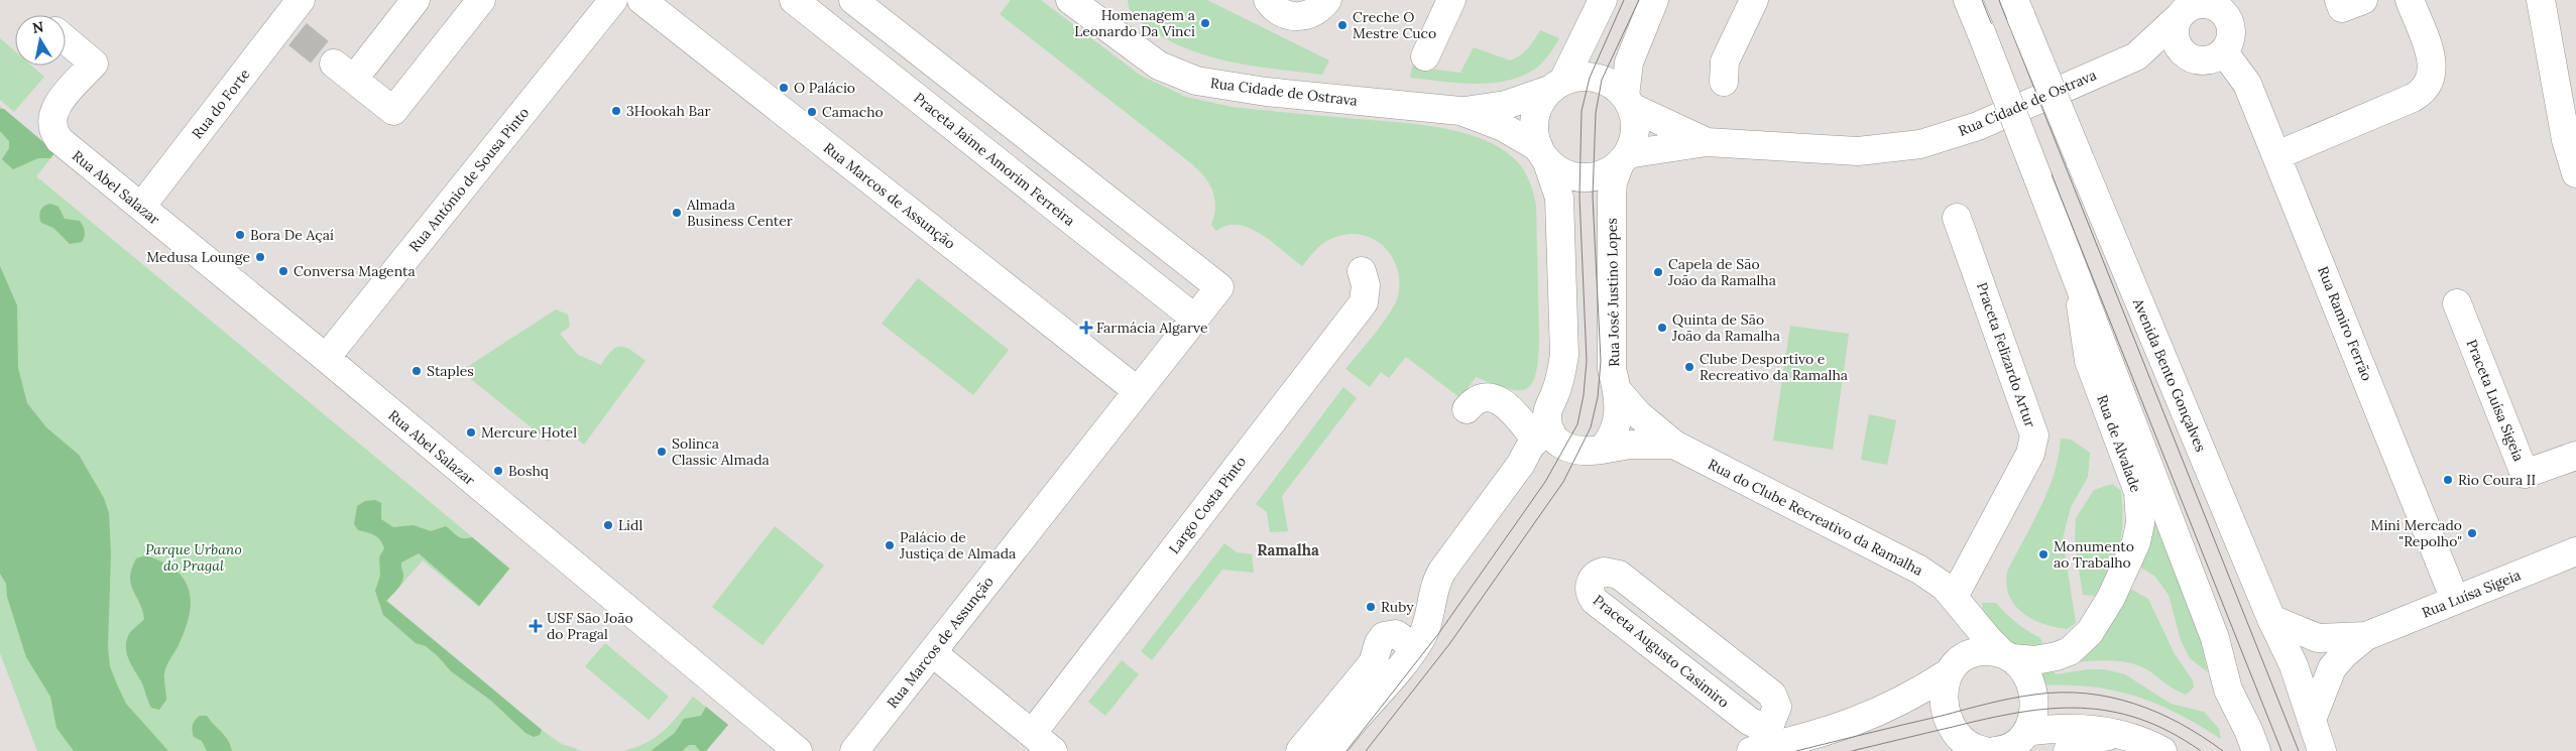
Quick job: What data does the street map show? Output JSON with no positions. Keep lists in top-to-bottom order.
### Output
{
  "streets": {
    "street": [
      "Rua Cidade de Ostrava",
      "Rua do Forte",
      "Praceta Jaime Amorim Ferreira",
      "Rua António de Sousa Pinto",
      "Rua Abel Salazar",
      "Rua Marcos de Assunção",
      "Rua José Justino Lopes",
      "Rua Ramiro Ferrão",
      "Praceta Felizardo Artur",
      "Avenida Bento Gonçalves",
      "Praceta Luísa Sigeia",
      "Rua de Alvalade",
      "Largo Costa Pinto",
      "Rua do Clube Recreativo da Ramalha",
      "Rua Luísa Sigeia",
      "Praceta Augusto Casimiro"
    ]
  },
  "crossings": [
    ["Rua Cidade de Ostrava", "Rua José Justino Lopes"],
    ["Rua Cidade de Ostrava", "Rua Ramiro Ferrão"],
    ["Rua do Forte", "Rua Abel Salazar"],
    ["Praceta Jaime Amorim Ferreira", "Rua Marcos de Assunção"],
    ["Rua António de Sousa Pinto", "Rua Abel Salazar"],
    ["Rua Marcos de Assunção", "Largo Costa Pinto"],
    ["Rua José Justino Lopes", "Rua do Clube Recreativo da Ramalha"],
    ["Rua Ramiro Ferrão", "Rua Luísa Sigeia"],
    ["Praceta Felizardo Artur", "Rua do Clube Recreativo da Ramalha"],
    ["Avenida Bento Gonçalves", "Rua Luísa Sigeia"],
    ["Rua de Alvalade", "Rua do Clube Recreativo da Ramalha"]
  ],
  "districts": ["Ramalha"],
  "parks": ["Parque Urbano do Pragal"],
  "places": {
    "other": [
      "Homenagem a Leonardo Da Vinci",
      "Creche O Mestre Cuco",
      "O Palácio",
      "3Hookah Bar",
      "Camacho",
      "Almada Business Center",
      "Bora De Açaí",
      "Medusa Lounge",
      "Conversa Magenta",
      "Capela de São João da Ramalha",
      "Quinta de São João da Ramalha",
      "Clube Desportivo e Recreativo da Ramalha",
      "Staples",
      "Mercure Hotel",
      "Solinca Classic Almada",
      "Boshq",
      "Rio Coura II",
      "Lidl",
      "Mini Mercado \"Repolho\"",
      "Palácio de Justiça de Almada",
      "Monumento ao Trabalho",
      "Ruby"
    ],
    "health": ["Farmácia Algarve", "USF São João do Pragal"]
  },
  "north": "top"
}
